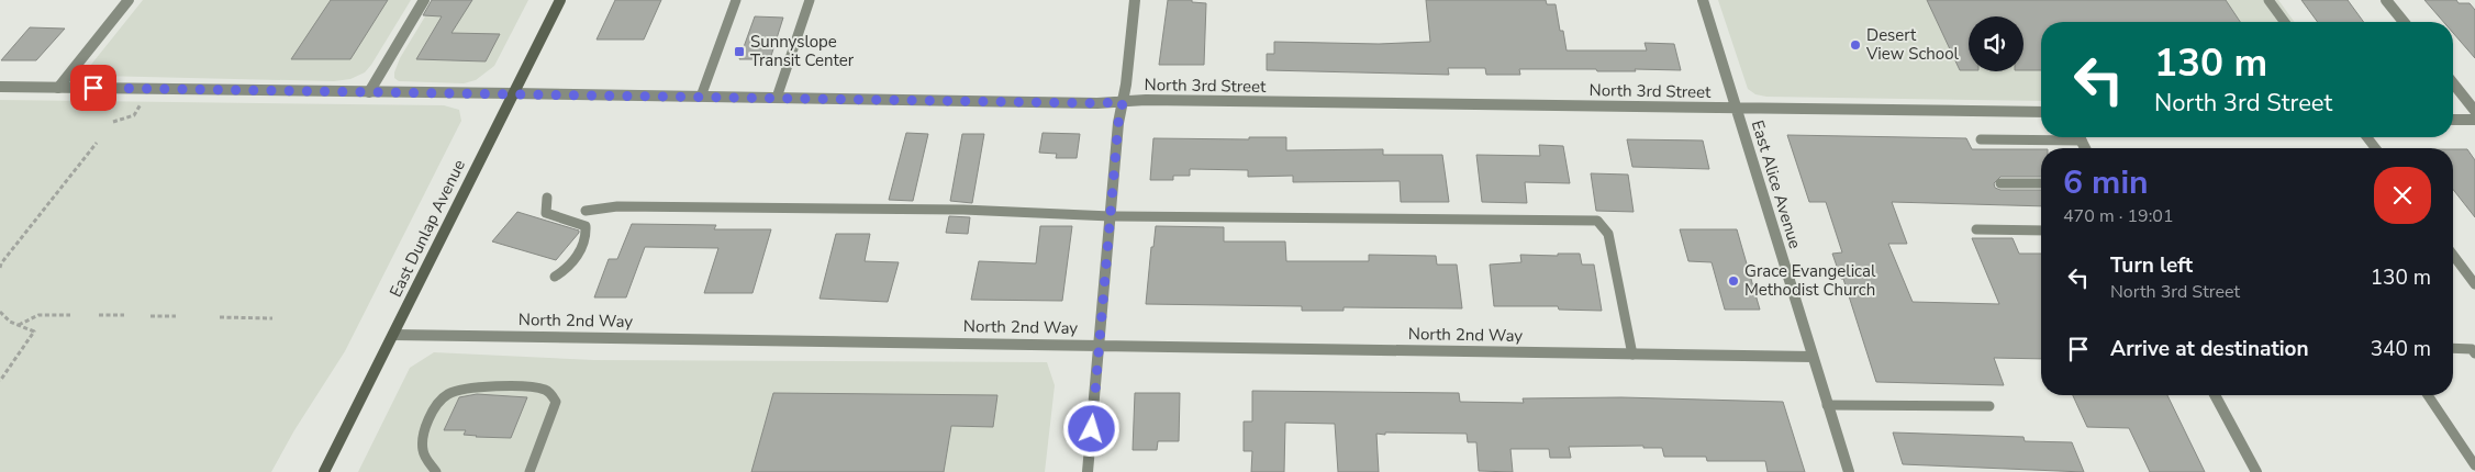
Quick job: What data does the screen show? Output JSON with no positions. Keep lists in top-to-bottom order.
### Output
{
  "streets": {
    "main road": ["East Dunlap Avenue"],
    "street": ["North 3rd Street", "East Alice Avenue", "North 2nd Way"]
  },
  "crossings": [
    ["North 3rd Street", "East Alice Avenue"],
    ["North 3rd Street", "East Dunlap Avenue"],
    ["East Alice Avenue", "North 2nd Way"],
    ["East Dunlap Avenue", "North 2nd Way"]
  ],
  "places": {
    "other": ["Desert View School", "Grace Evangelical Methodist Church"],
    "transit": ["Sunnyslope Transit Center"]
  },
  "page": {
    "turn": ["130 m", "North 3rd Street"],
    "heading": ["6 min", "470 m · 19:01"],
    "list": [
      {
        "name": "Turn left",
        "note": "North 3rd Street",
        "value": "130 m"
      },
      {
        "name": "Arrive at destination",
        "value": "340 m"
      }
    ]
  }
}
